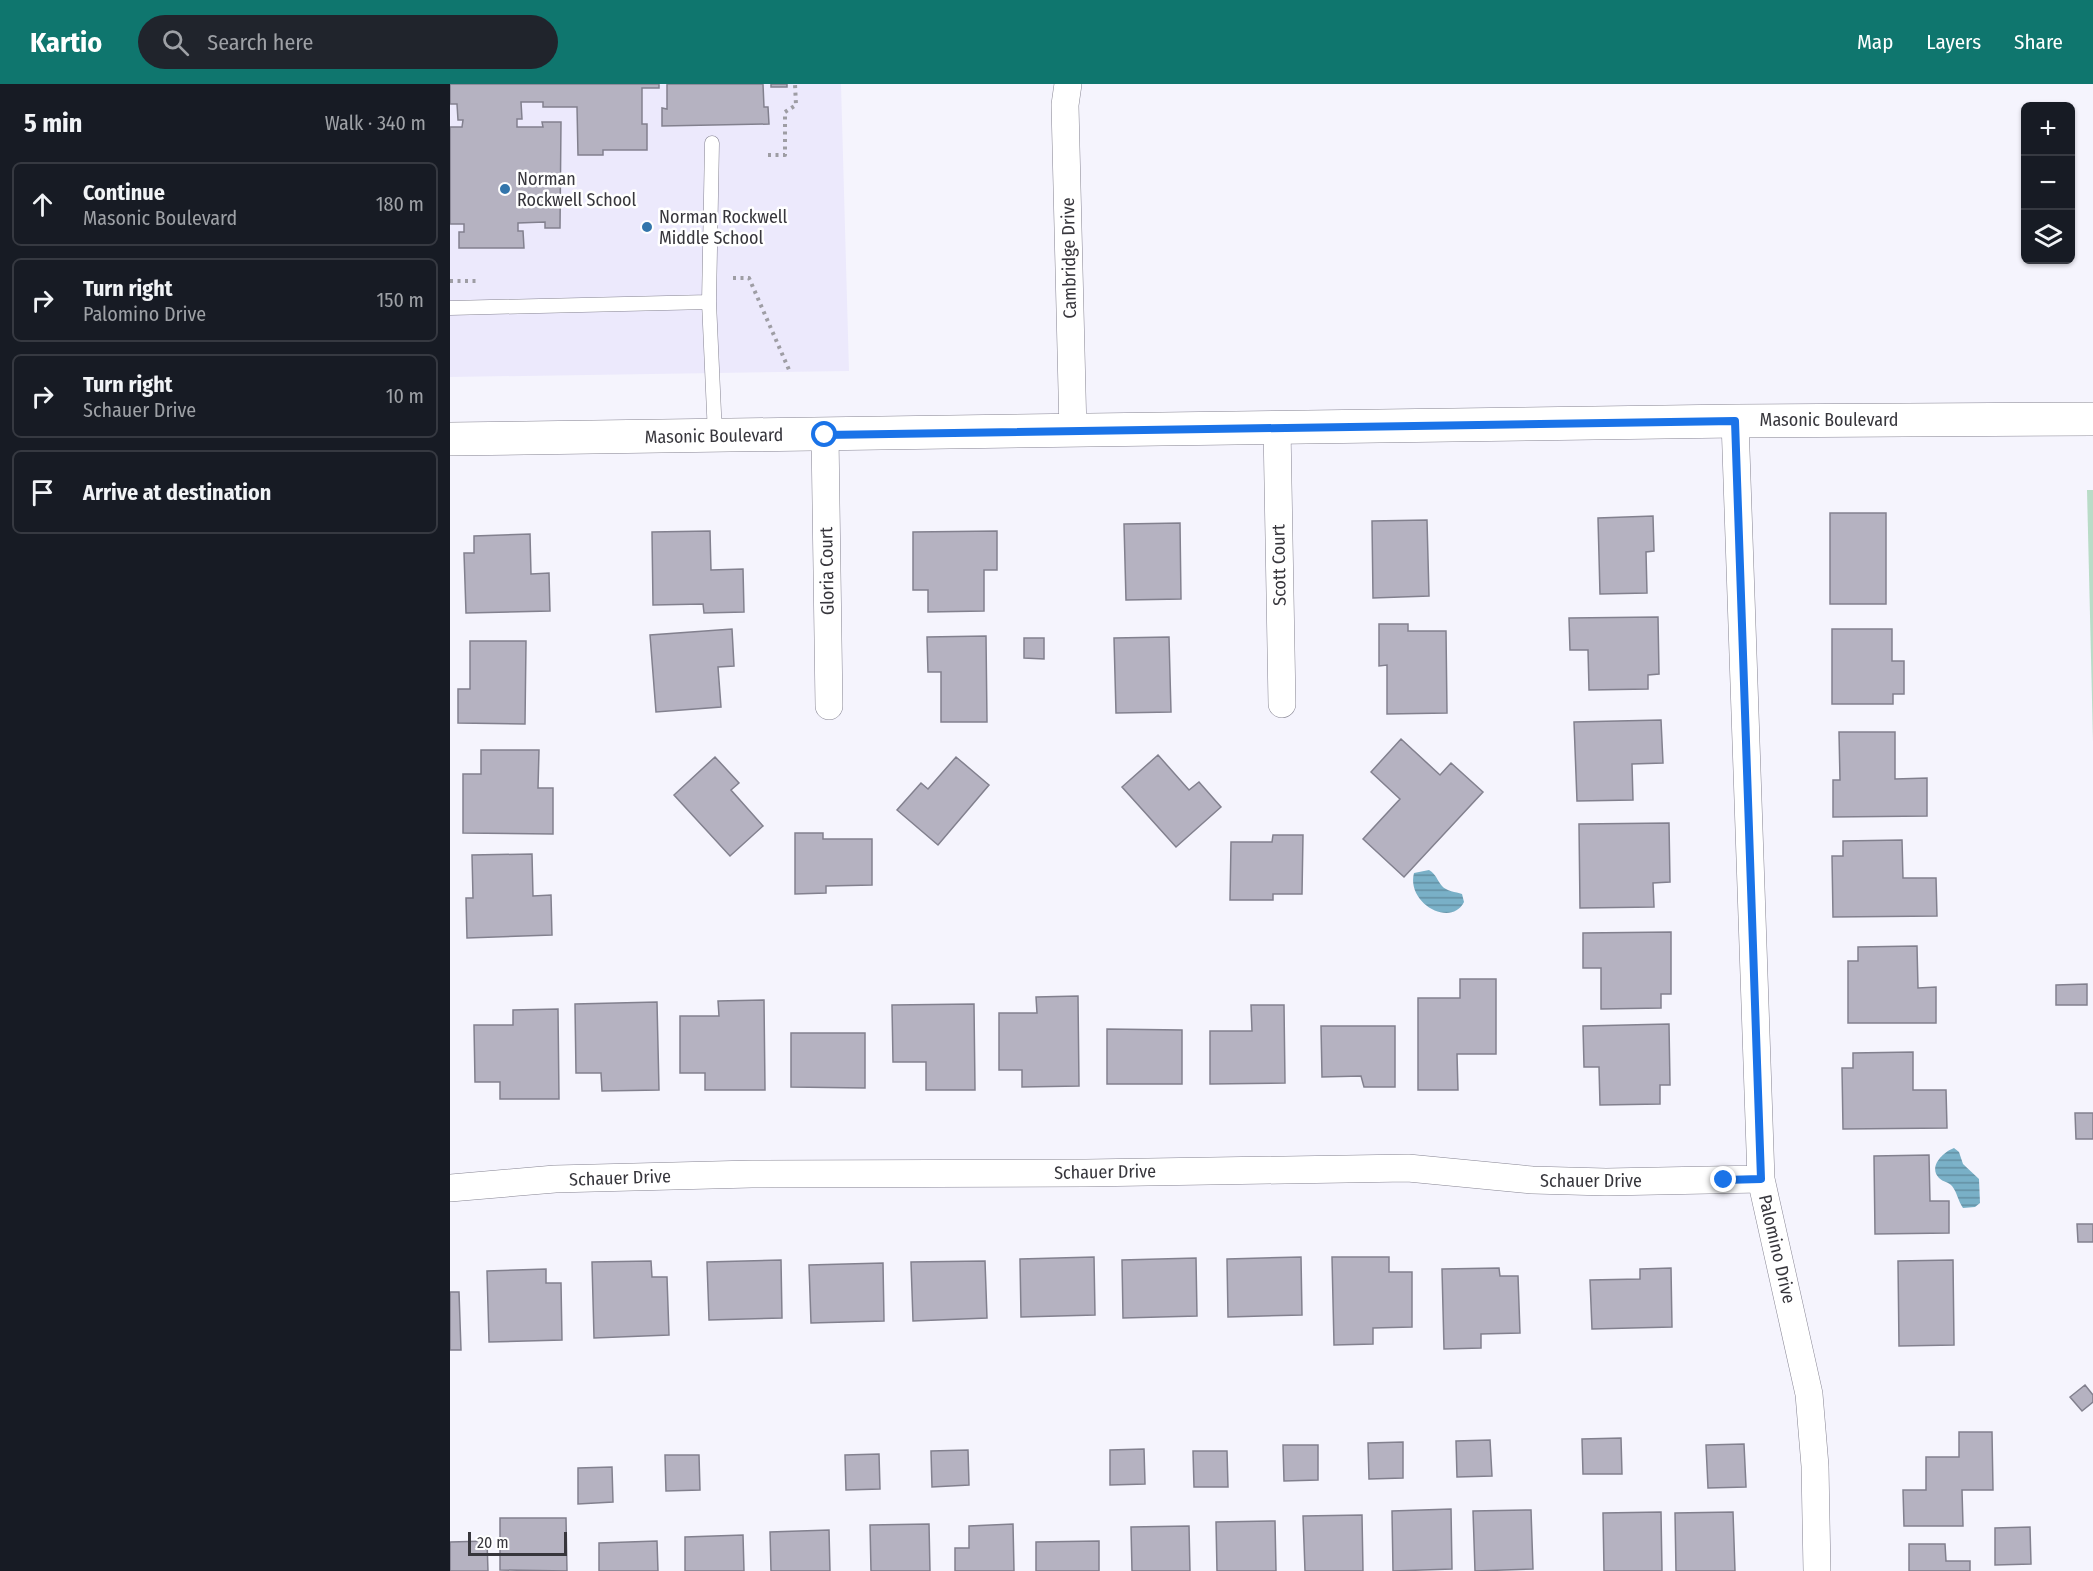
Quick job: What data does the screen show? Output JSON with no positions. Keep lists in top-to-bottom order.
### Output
{
  "streets": {
    "street": [
      "Cambridge Drive",
      "Masonic Boulevard",
      "Scott Court",
      "Gloria Court",
      "Schauer Drive",
      "Palomino Drive"
    ]
  },
  "crossings": [
    ["Cambridge Drive", "Masonic Boulevard"],
    ["Masonic Boulevard", "Scott Court"],
    ["Masonic Boulevard", "Gloria Court"],
    ["Masonic Boulevard", "Palomino Drive"],
    ["Schauer Drive", "Palomino Drive"]
  ],
  "places": ["Norman Rockwell School", "Norman Rockwell Middle School"],
  "scale_bar": "20 m",
  "page": {
    "header": "Kartio",
    "search": "Search here",
    "nav": ["Map", "Layers", "Share"],
    "heading": ["5 min", "Walk · 340 m"],
    "map_buttons": ["+", "−"],
    "list": [
      ["Continue", "Masonic Boulevard", "180 m"],
      ["Turn right", "Palomino Drive", "150 m"],
      ["Turn right", "Schauer Drive", "10 m"],
      "Arrive at destination"
    ],
    "scale": "20 m"
  }
}
